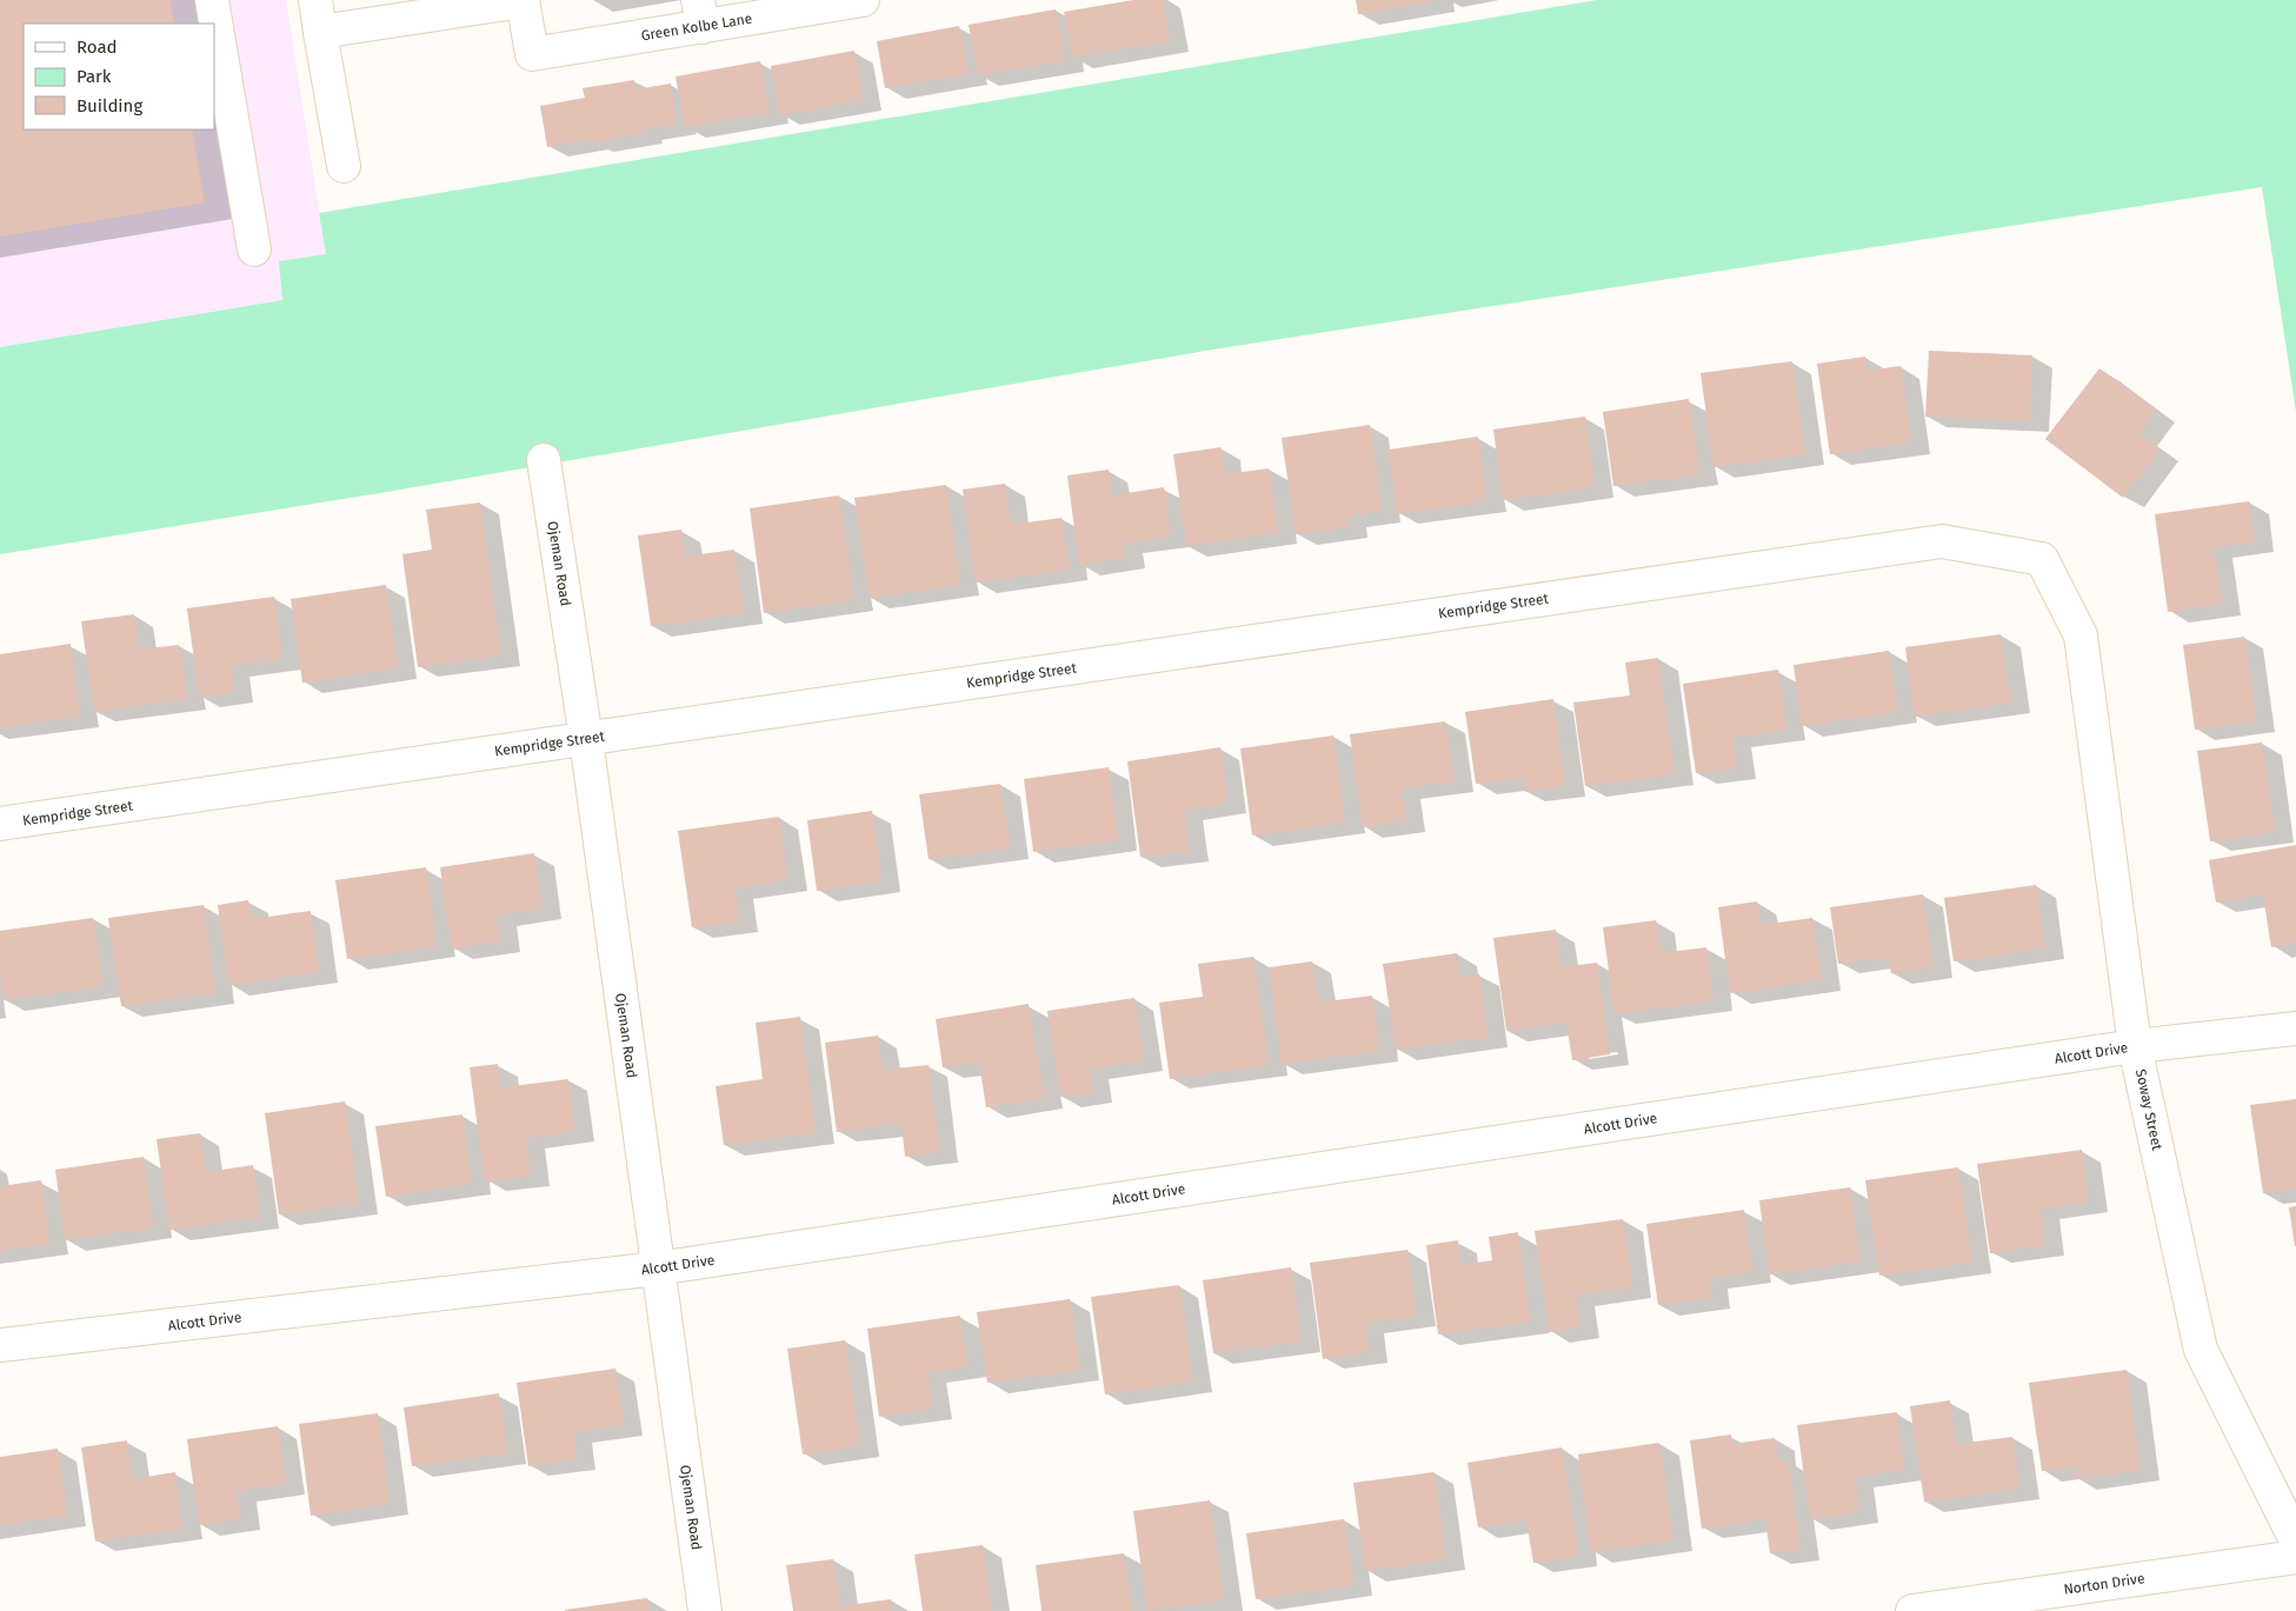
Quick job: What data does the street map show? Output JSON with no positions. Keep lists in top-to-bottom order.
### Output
{
  "streets": {
    "street": [
      "Green Kolbe Lane",
      "Ojeman Road",
      "Kempridge Street",
      "Alcott Drive",
      "Soway Street",
      "Norton Drive"
    ]
  },
  "crossings": [
    ["Ojeman Road", "Kempridge Street"],
    ["Ojeman Road", "Alcott Drive"],
    ["Kempridge Street", "Soway Street"],
    ["Alcott Drive", "Soway Street"]
  ],
  "legend": ["Road", "Park", "Building"]
}
